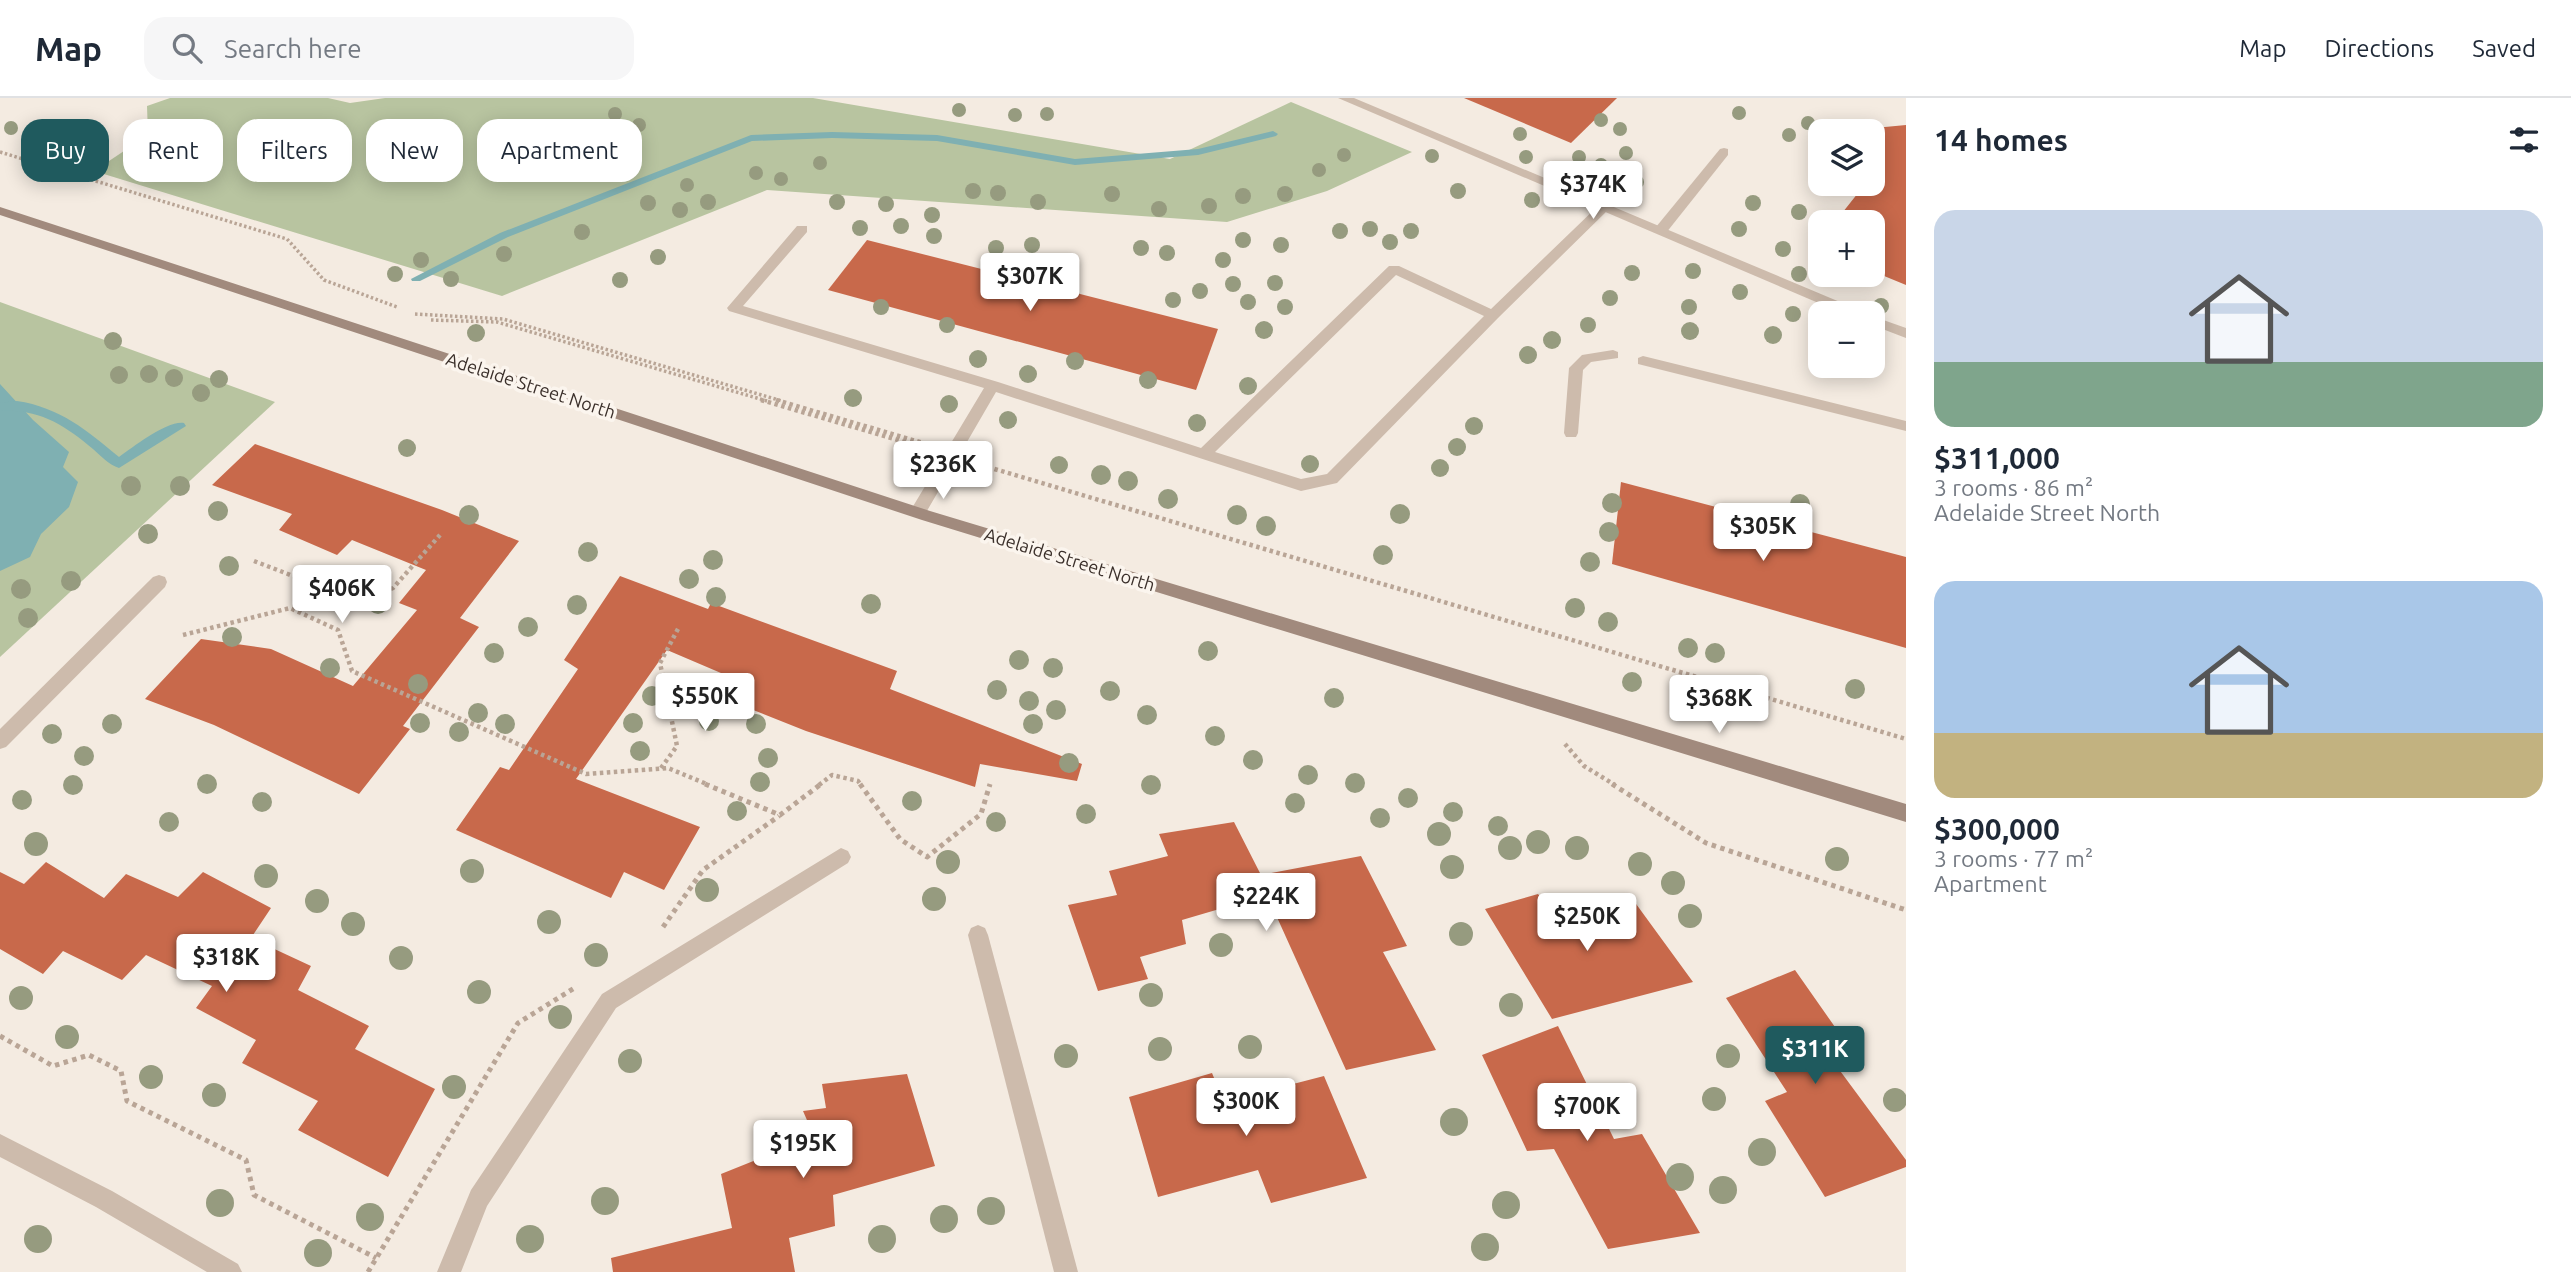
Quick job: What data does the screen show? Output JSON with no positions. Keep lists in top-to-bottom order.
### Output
{
  "streets": {
    "main road": ["Adelaide Street North"]
  },
  "page": {
    "header": "Map",
    "search": "Search here",
    "nav": ["Map", "Directions", "Saved"],
    "heading": "14 homes",
    "map_buttons": ["+", "−"],
    "chip": [
      "Buy",
      "Rent",
      "Filters",
      "New",
      "Apartment"
    ],
    "price": [
      "$374K",
      "$307K",
      "$236K",
      "$305K",
      "$406K",
      "$550K",
      "$368K",
      "$224K",
      "$250K",
      "$318K",
      "$311K",
      "$300K",
      "$700K",
      "$195K"
    ],
    "list": [
      {
        "name": "$311,000",
        "note": "3 rooms · 86 m² · Adelaide Street North"
      },
      {
        "name": "$300,000",
        "note": "3 rooms · 77 m² · Apartment"
      }
    ]
  }
}
